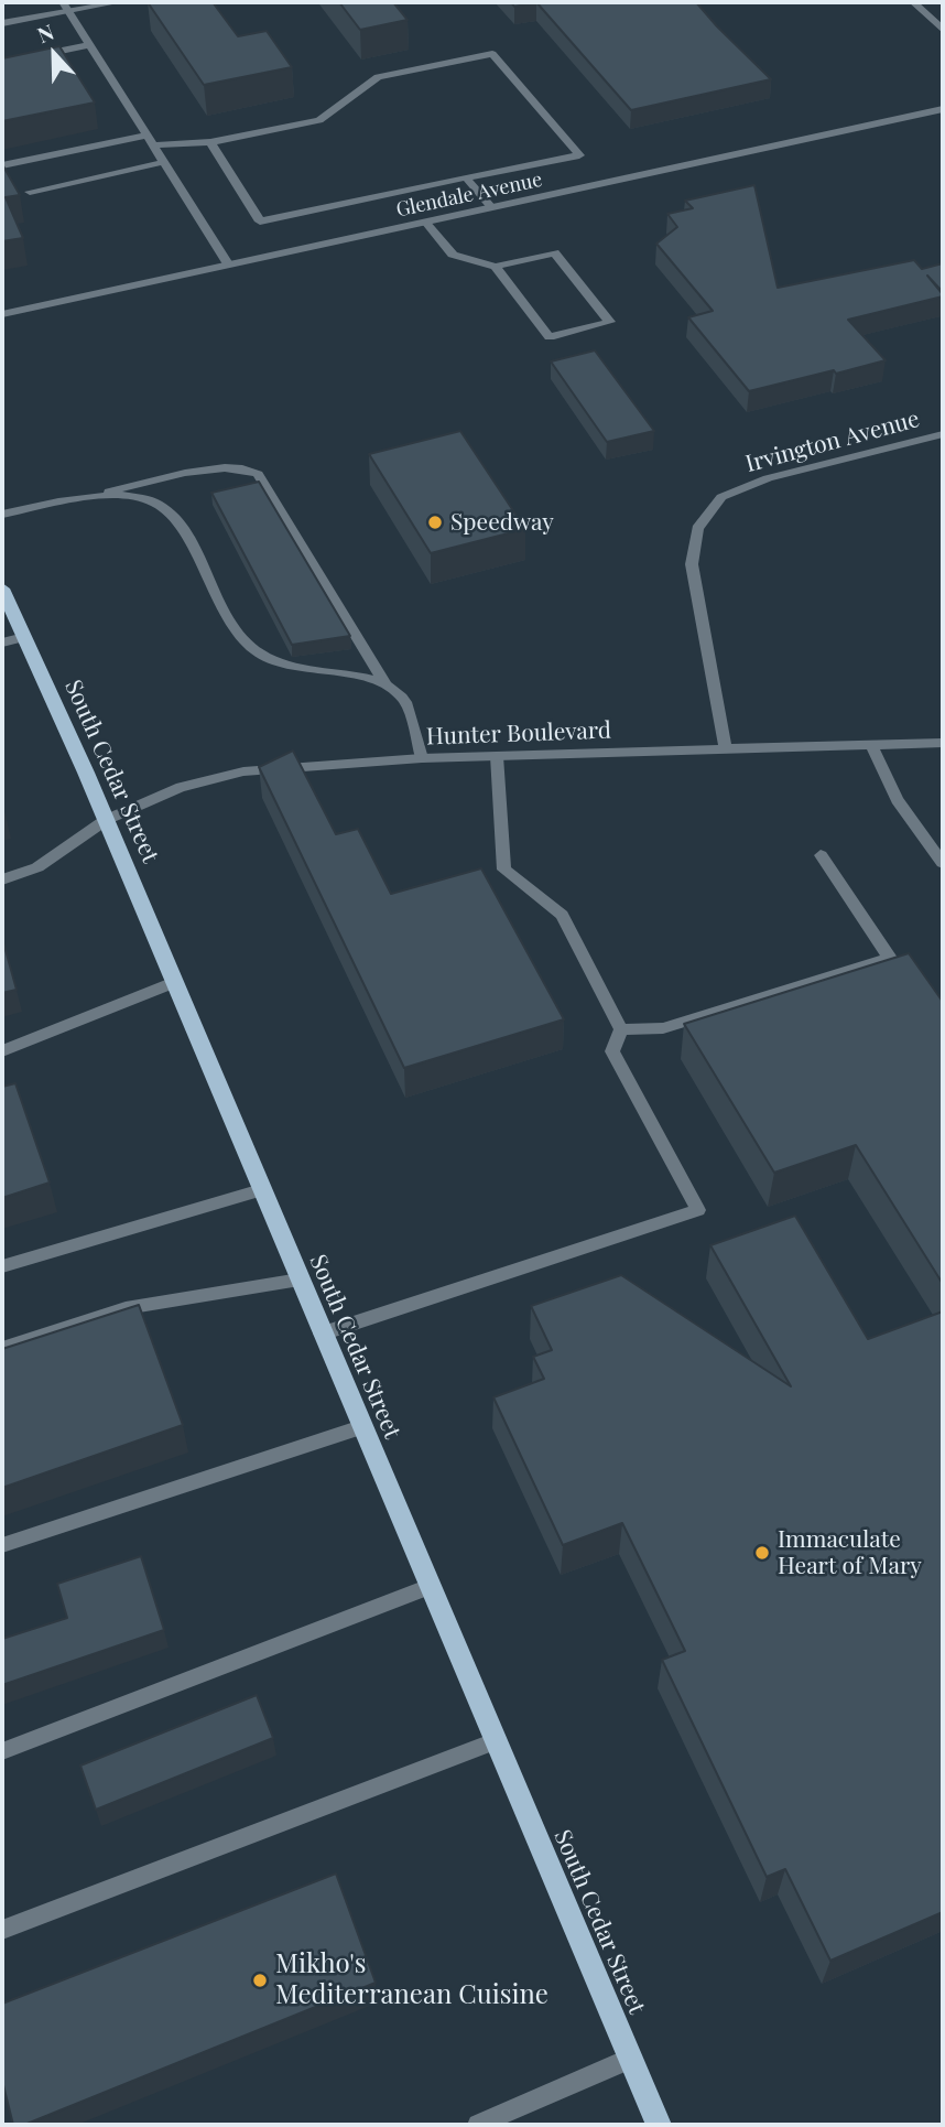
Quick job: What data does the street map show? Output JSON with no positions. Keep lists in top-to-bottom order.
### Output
{
  "streets": {
    "main road": ["South Cedar Street"],
    "street": ["Glendale Avenue", "Irvington Avenue", "Hunter Boulevard"]
  },
  "crossings": [
    ["Irvington Avenue", "Hunter Boulevard"],
    ["Hunter Boulevard", "South Cedar Street"]
  ],
  "places": ["Speedway", "Immaculate Heart of Mary", "Mikho's Mediterranean Cuisine"],
  "north": "top"
}
